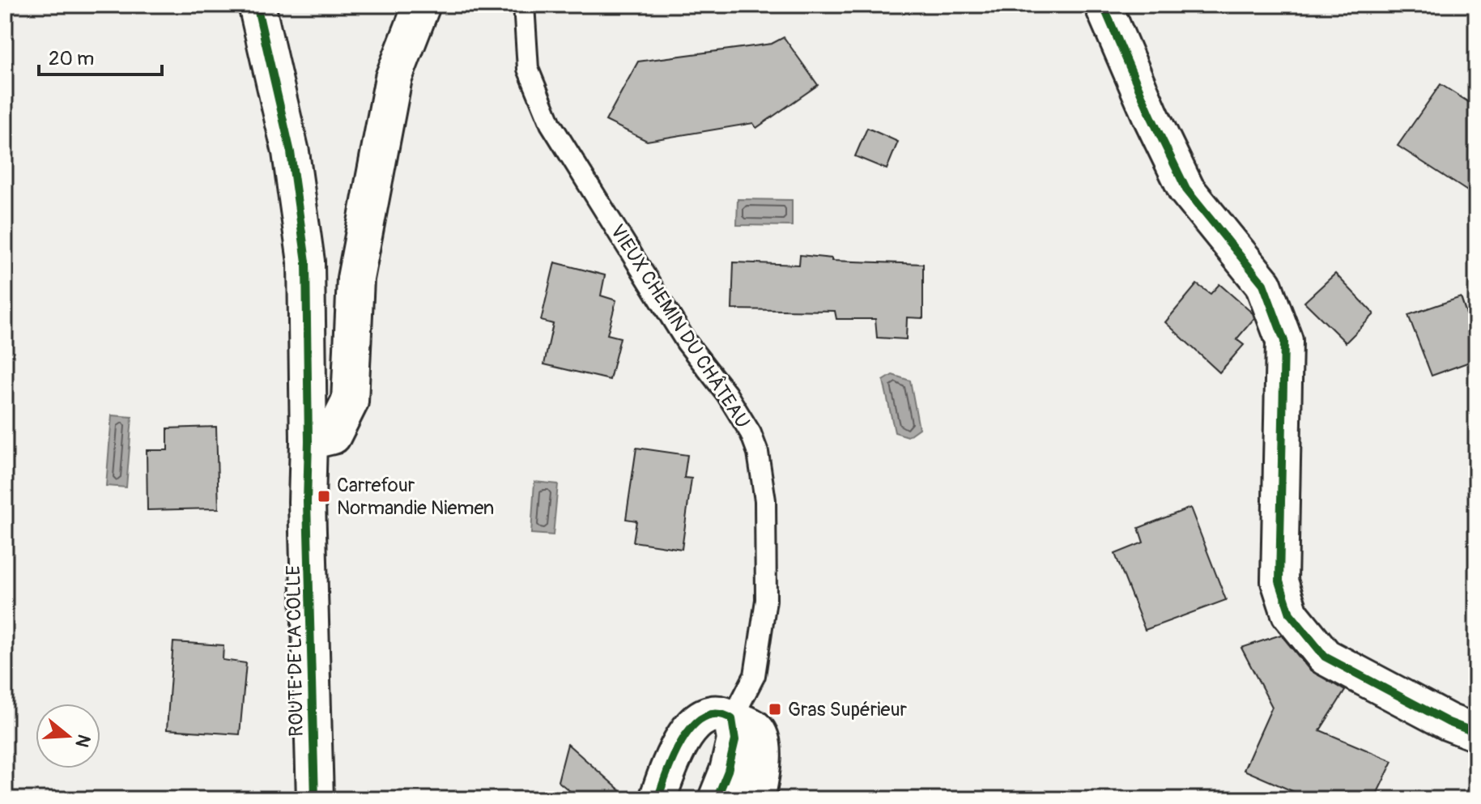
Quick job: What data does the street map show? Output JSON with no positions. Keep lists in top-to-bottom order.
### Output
{
  "streets": {
    "street": ["ROUTE DE LA COLLE"],
    "lane": ["VIEUX CHEMIN DU CHÂTEAU"]
  },
  "places": {
    "transit": ["Carrefour Normandie Niemen", "Gras Supérieur"]
  },
  "scale_bar": "20 m",
  "north": "right"
}
